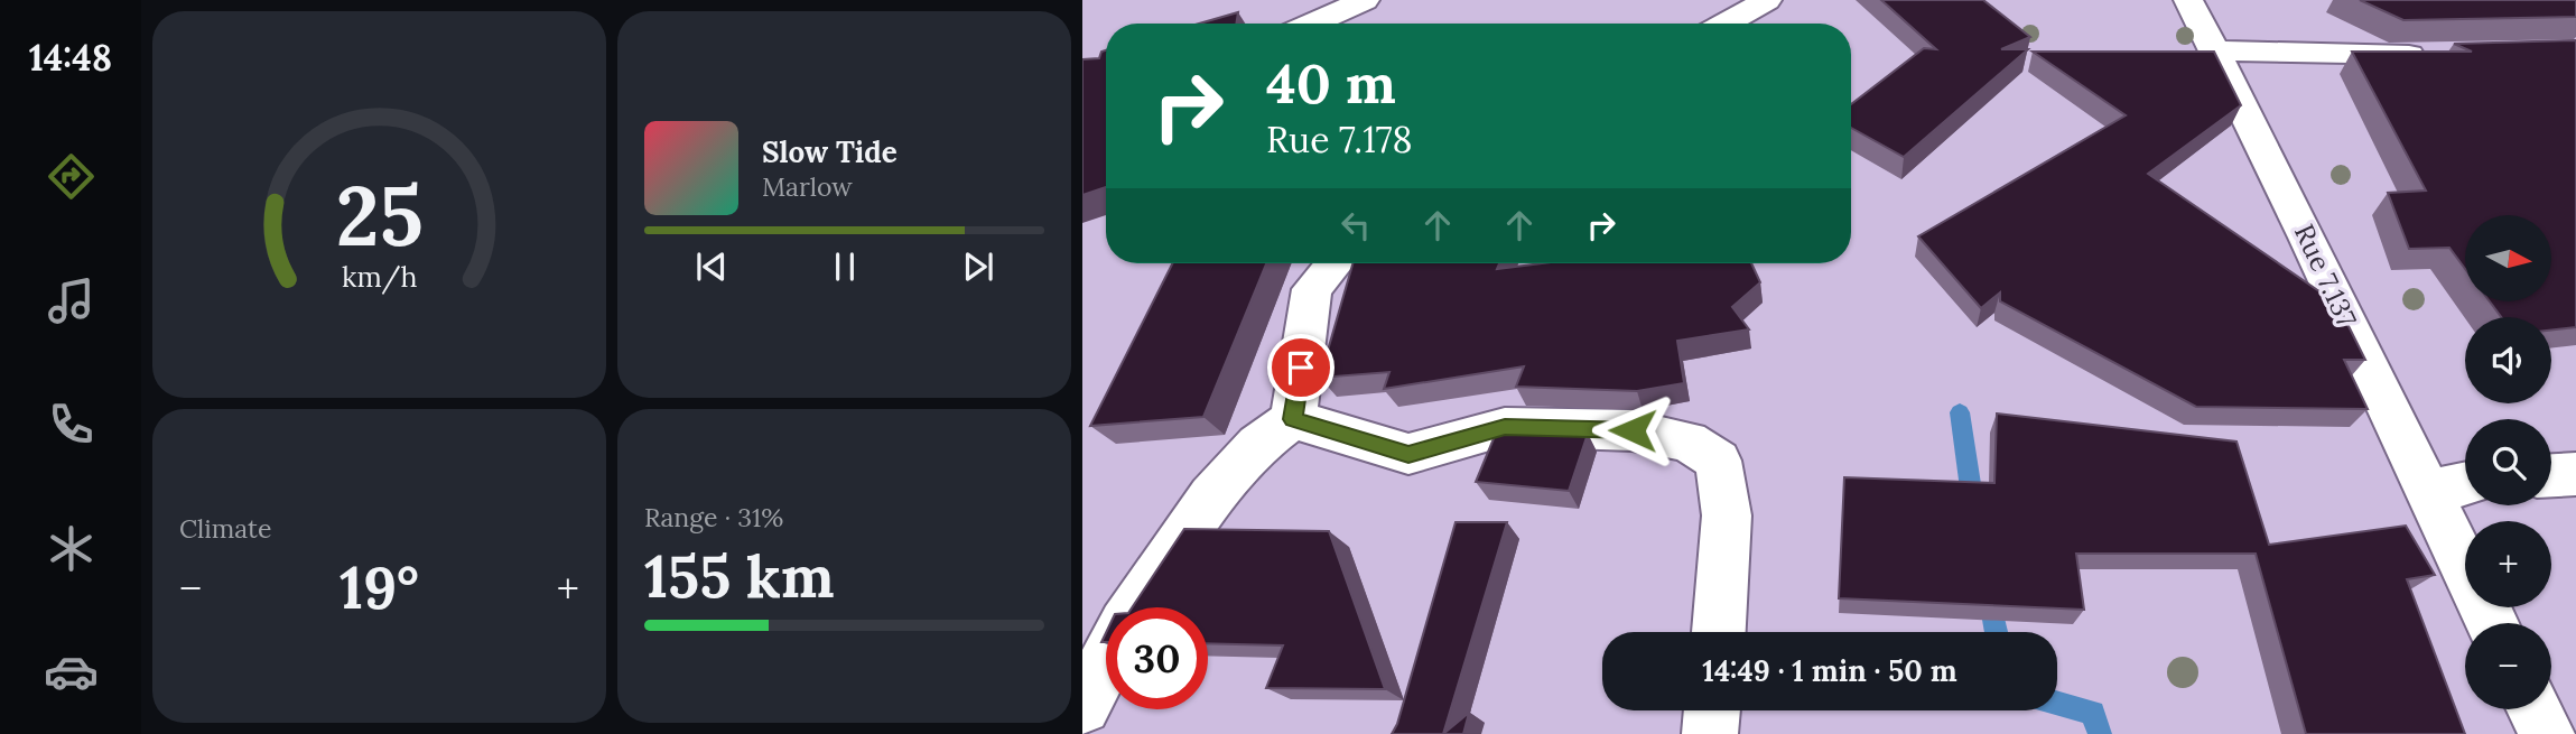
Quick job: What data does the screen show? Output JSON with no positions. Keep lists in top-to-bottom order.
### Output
{
  "streets": {
    "street": ["Rue 7.137"]
  },
  "north": "right",
  "page": {
    "tabs": "14:48",
    "turn": ["40 m", "Rue 7.178"],
    "song": ["Slow Tide", "Marlow"],
    "map_buttons": ["+", "−"],
    "tile": [
      "Climate",
      ["Range · 31%", "155 km"]
    ],
    "heat": ["−", "19°", "+"],
    "limit": "30",
    "trip": "14:49 · 1 min · 50 m",
    "gauge": ["25", "km/h"]
  }
}
